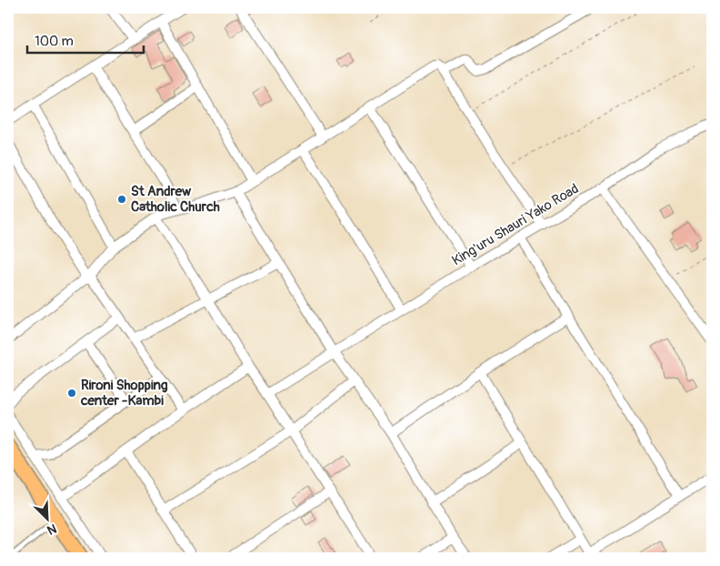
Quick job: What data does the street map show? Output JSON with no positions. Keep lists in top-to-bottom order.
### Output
{
  "streets": {
    "street": ["King'uru Shauri Yako Road"]
  },
  "places": ["St Andrew Catholic Church", "Rironi Shopping center -Kambi"],
  "scale_bar": "100 m",
  "north": "bottom right"
}
